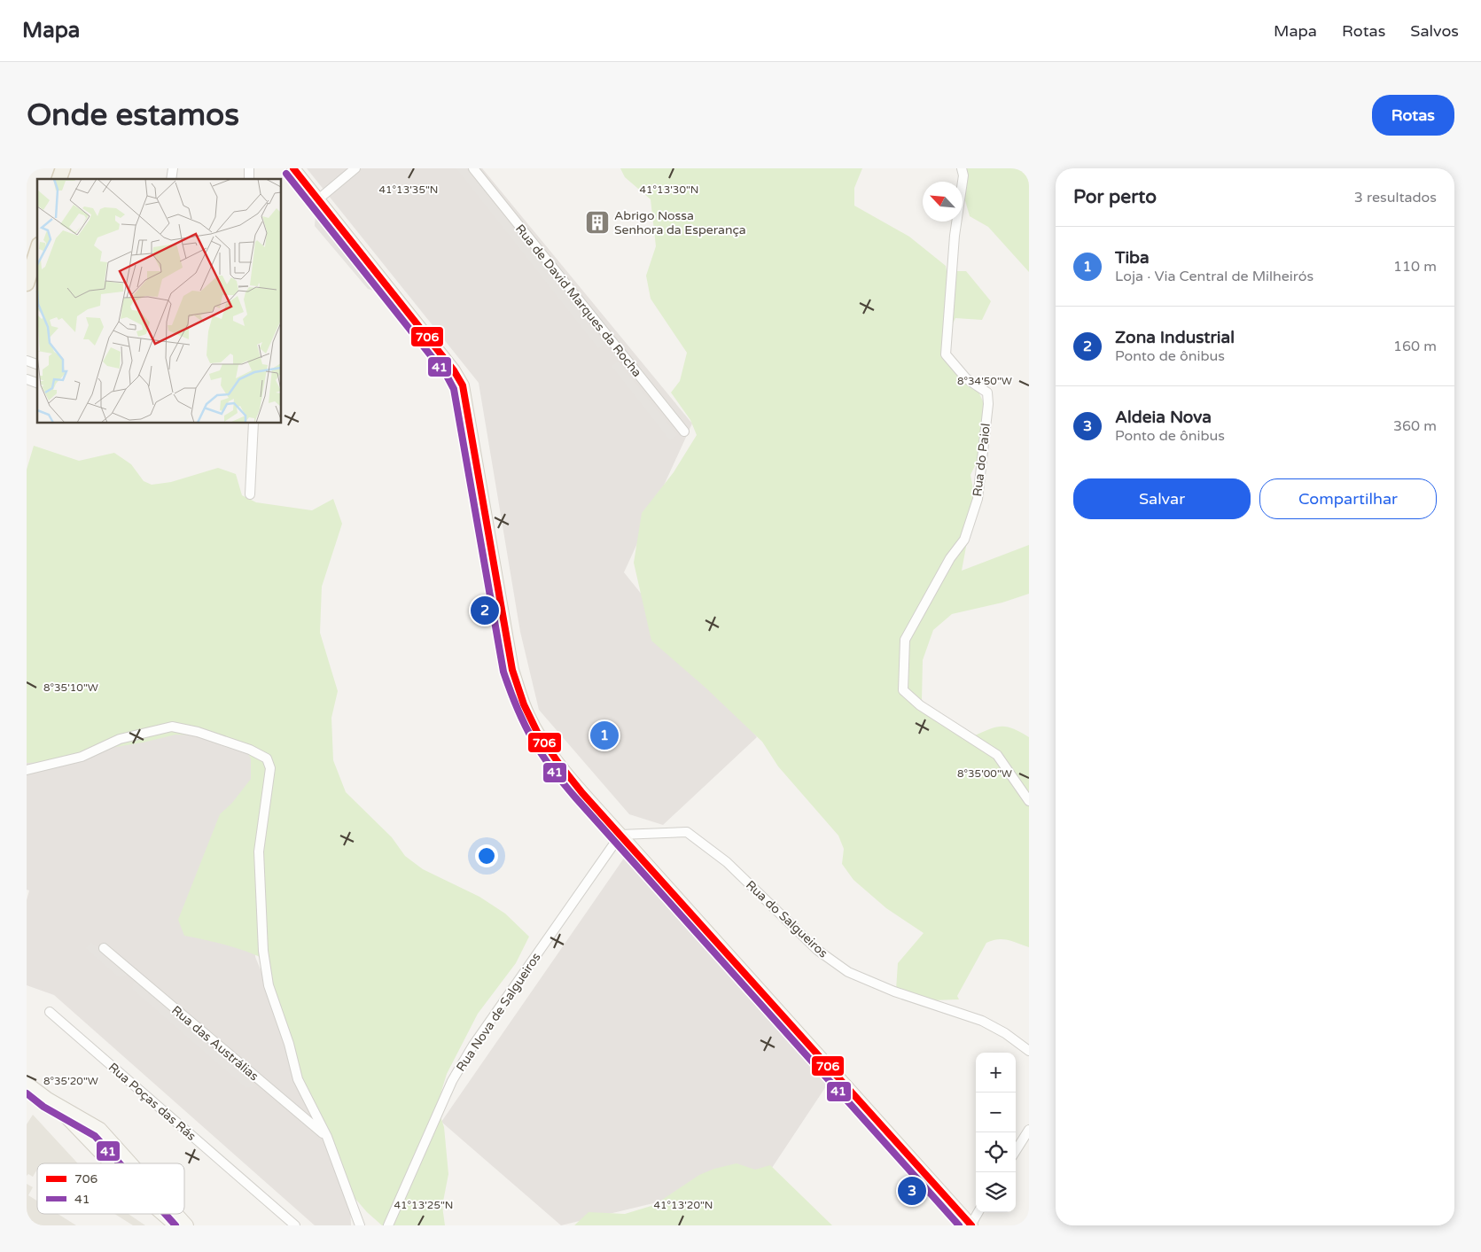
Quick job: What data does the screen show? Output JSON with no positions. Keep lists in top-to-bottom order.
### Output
{
  "streets": {
    "street": [
      "Rua de David Marques da Rocha",
      "Rua do Paiol",
      "Rua do Salgueiros",
      "Rua Nova de Salgueiros",
      "Rua das Austrálias",
      "Rua Poças das Rás"
    ]
  },
  "crossings": [
    ["Rua do Salgueiros", "Rua Nova de Salgueiros"]
  ],
  "places": {
    "building": ["Abrigo Nossa Senhora da Esperança"]
  },
  "lines": ["transit line 706", "transit line 41"],
  "legend": ["706", "41"],
  "north": "top left",
  "page": {
    "header": "Mapa",
    "nav": ["Mapa", "Rotas", "Salvos"],
    "buttons": [
      "Rotas",
      ["Salvar", "Compartilhar"]
    ],
    "title": "Onde estamos",
    "heading": ["Por perto", "3 resultados"],
    "list": [
      {
        "mark": "1",
        "name": "Tiba",
        "note": "Loja · Via Central de Milheirós",
        "value": "110 m"
      },
      {
        "mark": "2",
        "name": "Zona Industrial",
        "note": "Ponto de ônibus",
        "value": "160 m"
      },
      {
        "mark": "3",
        "name": "Aldeia Nova",
        "note": "Ponto de ônibus",
        "value": "360 m"
      }
    ],
    "pins": ["2", "1", "3"],
    "map_buttons": ["+", "−"]
  },
  "coordinates": [
    "41°13'35\"N",
    "41°13'30\"N",
    "8°34'50\"W",
    "8°35'10\"W",
    "8°35'00\"W",
    "8°35'20\"W",
    "41°13'25\"N",
    "41°13'20\"N"
  ]
}
